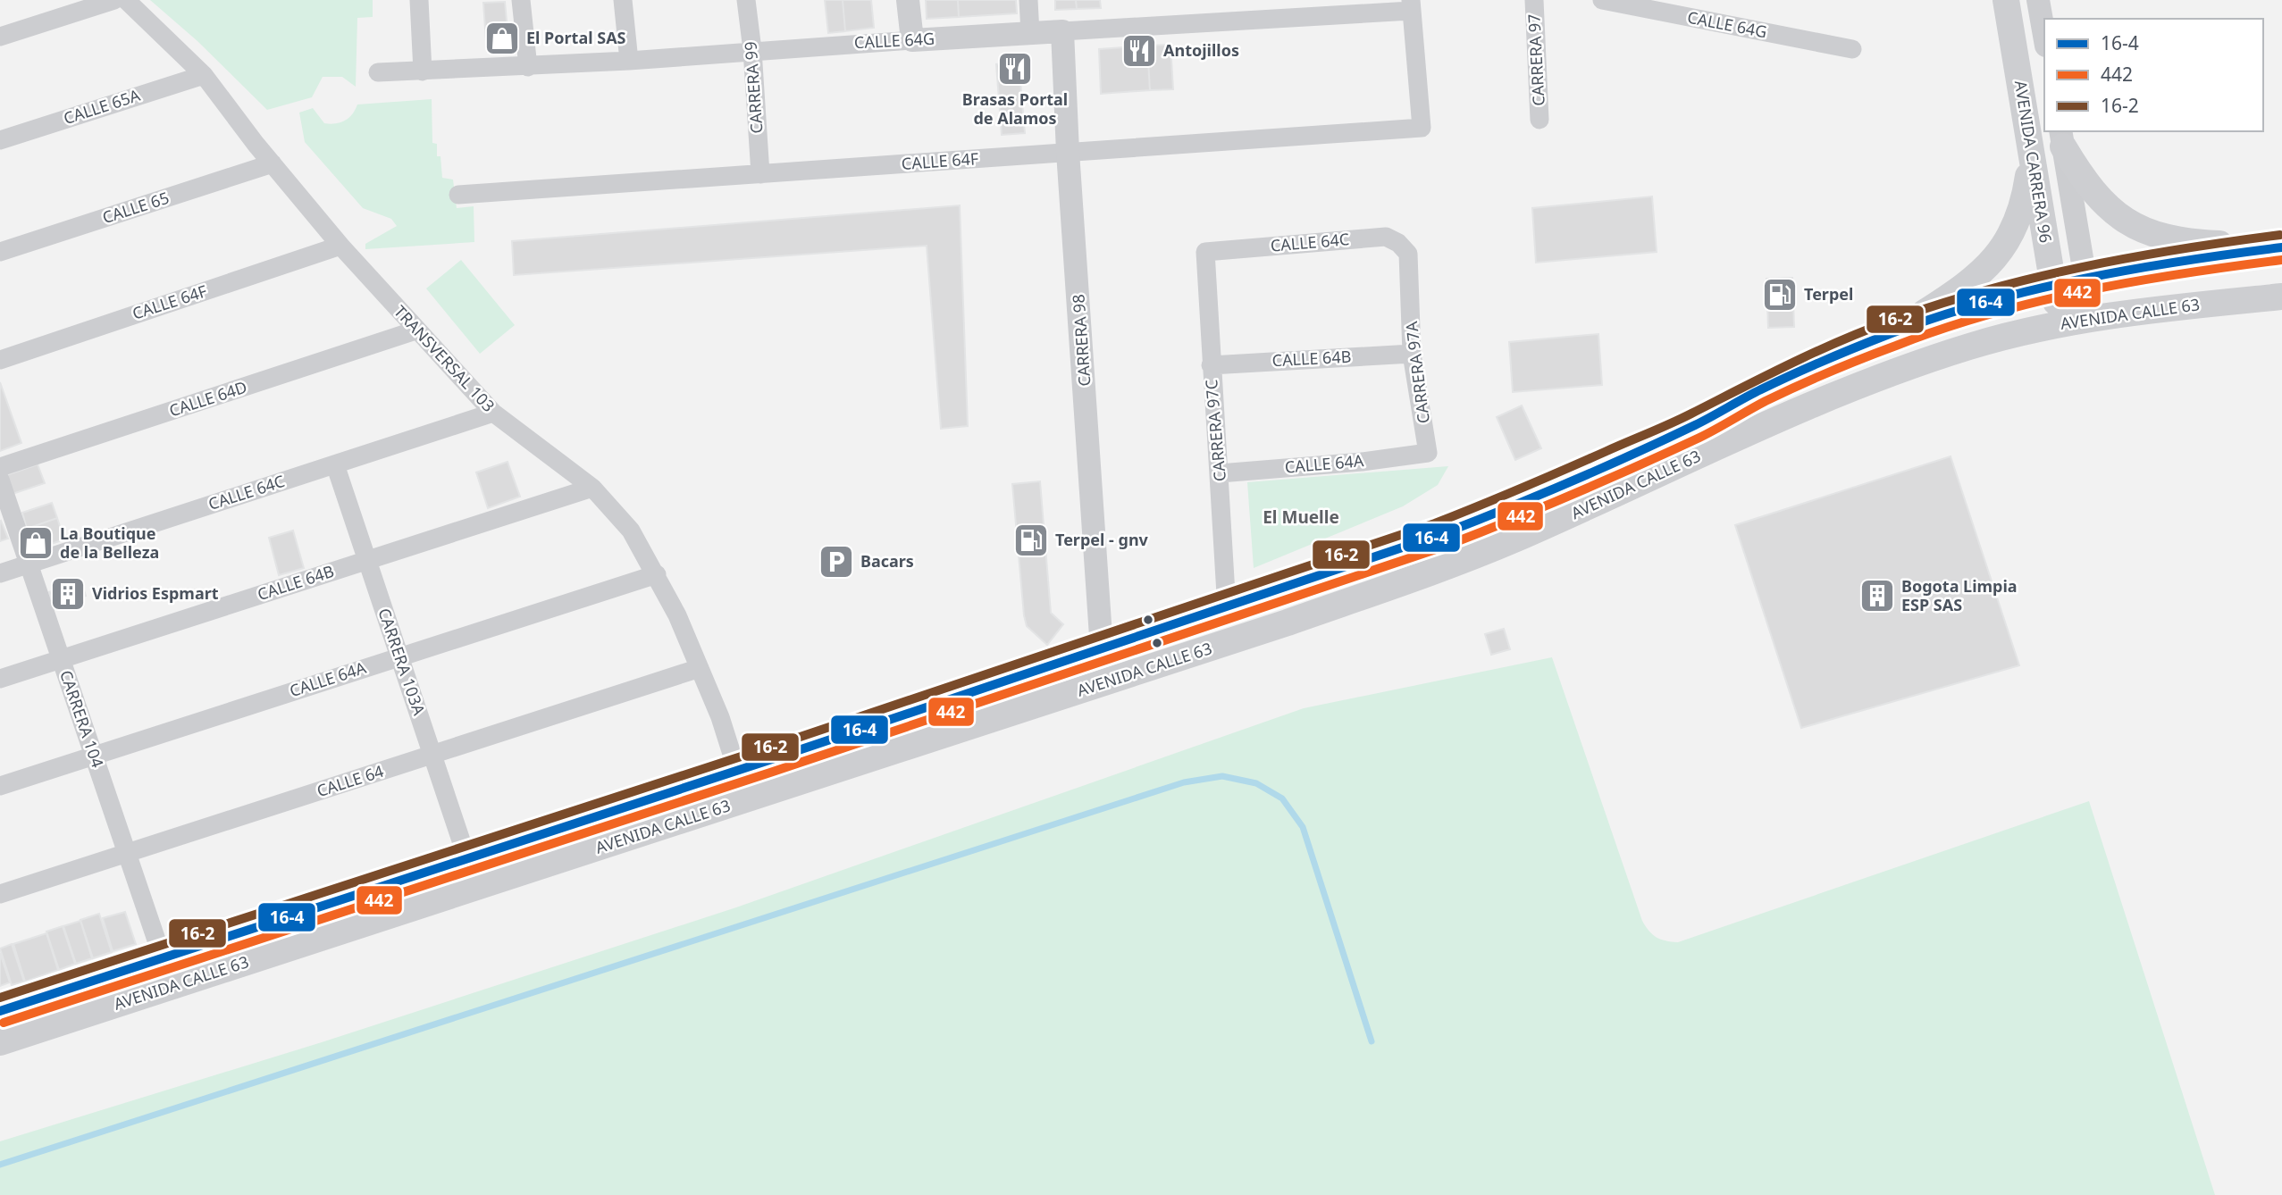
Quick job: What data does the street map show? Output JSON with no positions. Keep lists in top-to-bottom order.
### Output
{
  "streets": {
    "main road": ["AVENIDA CARRERA 96", "AVENIDA CALLE 63"],
    "street": [
      "CALLE 64G",
      "CARRERA 97",
      "CARRERA 99",
      "CALLE 65A",
      "CALLE 64F",
      "CALLE 65",
      "CALLE 64C",
      "CARRERA 98",
      "TRANSVERSAL 103",
      "CALLE 64B",
      "CARRERA 97A",
      "CALLE 64D",
      "CARRERA 97C",
      "CALLE 64A",
      "CARRERA 103A",
      "CARRERA 104",
      "CALLE 64"
    ]
  },
  "crossings": [
    ["CALLE 64G", "CARRERA 99"],
    ["CALLE 64G", "CALLE 64F"],
    ["CALLE 64G", "CARRERA 98"],
    ["CARRERA 99", "CALLE 64F"],
    ["CALLE 65A", "TRANSVERSAL 103"],
    ["CALLE 64F", "CARRERA 98"],
    ["CALLE 64F", "TRANSVERSAL 103"],
    ["AVENIDA CARRERA 96", "AVENIDA CALLE 63"],
    ["CALLE 65", "TRANSVERSAL 103"],
    ["CALLE 64C", "TRANSVERSAL 103"],
    ["CALLE 64C", "CARRERA 97A"],
    ["CALLE 64C", "CARRERA 97C"],
    ["CALLE 64C", "CARRERA 103A"],
    ["CALLE 64C", "CARRERA 104"],
    ["AVENIDA CALLE 63", "CARRERA 98"],
    ["AVENIDA CALLE 63", "TRANSVERSAL 103"],
    ["AVENIDA CALLE 63", "CARRERA 97C"],
    ["AVENIDA CALLE 63", "CARRERA 103A"],
    ["AVENIDA CALLE 63", "CARRERA 104"],
    ["TRANSVERSAL 103", "CALLE 64B"],
    ["TRANSVERSAL 103", "CALLE 64D"],
    ["TRANSVERSAL 103", "CALLE 64A"],
    ["TRANSVERSAL 103", "CALLE 64"],
    ["CALLE 64B", "CARRERA 97A"],
    ["CALLE 64B", "CARRERA 97C"],
    ["CALLE 64B", "CARRERA 103A"],
    ["CALLE 64B", "CARRERA 104"],
    ["CARRERA 97A", "CALLE 64A"],
    ["CARRERA 97C", "CALLE 64A"],
    ["CALLE 64A", "CARRERA 103A"],
    ["CALLE 64A", "CARRERA 104"],
    ["CARRERA 103A", "CALLE 64"],
    ["CARRERA 104", "CALLE 64"]
  ],
  "districts": ["El Muelle"],
  "places": {
    "shop": ["El Portal SAS", "La Boutique de la Belleza"],
    "restaurant": ["Antojillos", "Brasas Portal de Alamos"],
    "fuel station": ["Terpel", "Terpel - gnv"],
    "parking": ["Bacars"],
    "building": ["Vidrios Espmart", "Bogota Limpia ESP SAS"]
  },
  "lines": ["transit line 16-2", "transit line 16-4", "transit line 442"],
  "legend": ["16-4", "442", "16-2"]
}
